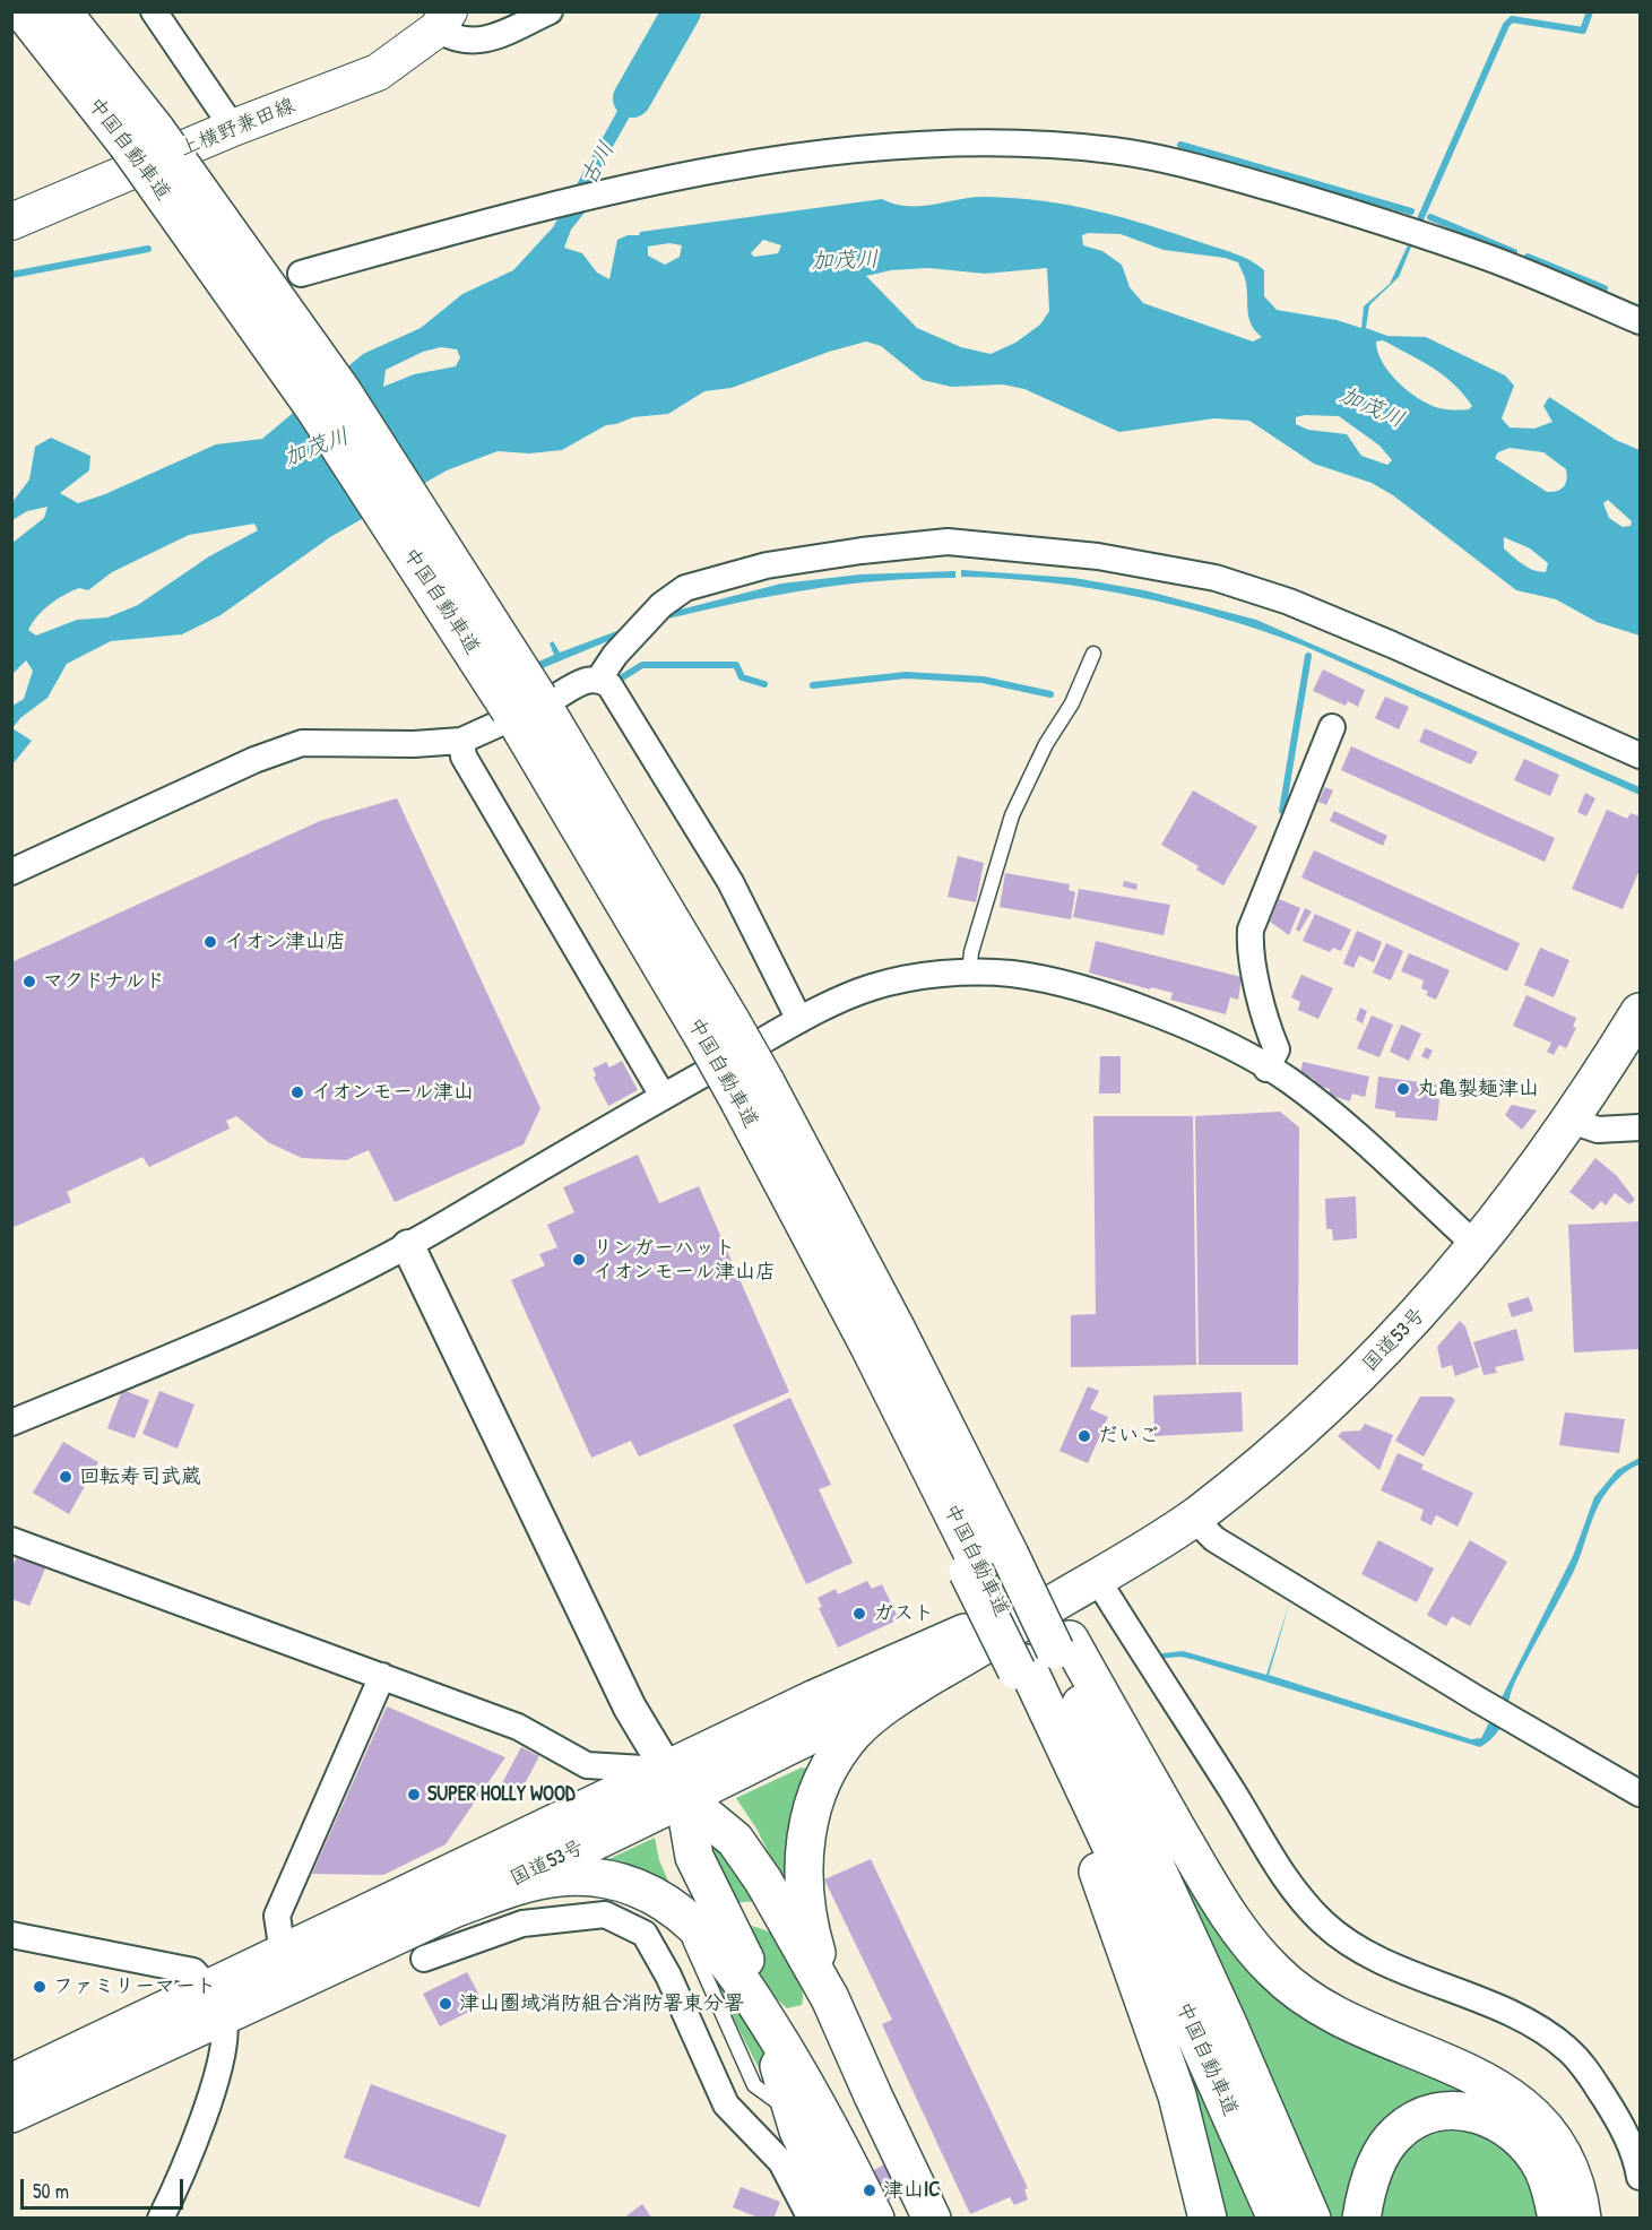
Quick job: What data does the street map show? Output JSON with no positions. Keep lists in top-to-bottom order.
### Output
{
  "streets": {
    "highway": ["中国自動車道", "国道53号"],
    "main road": ["上横野兼田線"]
  },
  "water": ["古川", "加茂川"],
  "places": [
    "イオン津山店",
    "マクドナルド",
    "丸亀製麺津山",
    "イオンモール津山",
    "リンガーハット イオンモール津山店",
    "だいご",
    "回転寿司武蔵",
    "ガスト",
    "SUPER HOLLY WOOD",
    "ファミリーマート",
    "津山圏域消防組合消防署東分署",
    "津山IC"
  ],
  "scale_bar": "50 m"
}
